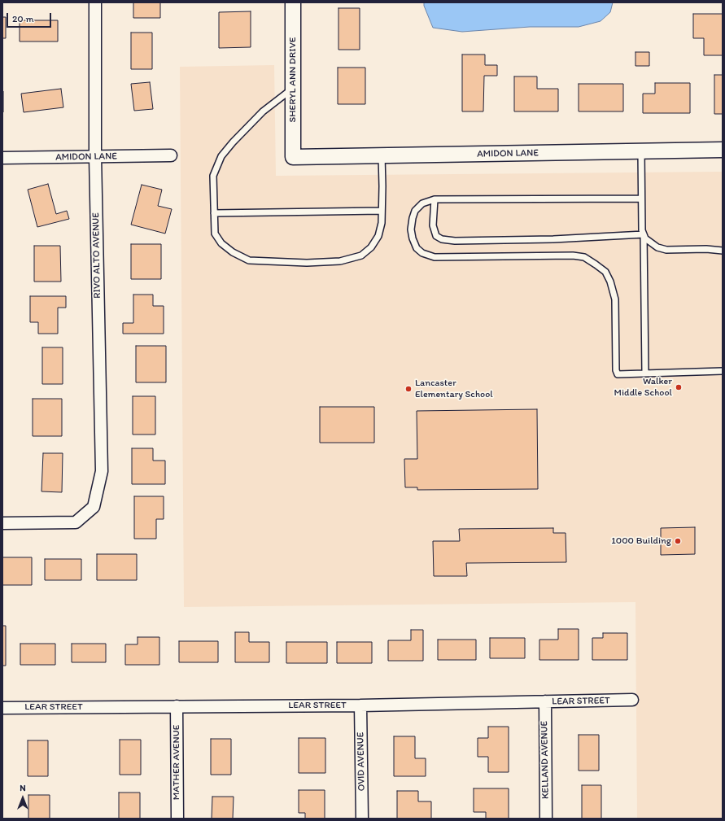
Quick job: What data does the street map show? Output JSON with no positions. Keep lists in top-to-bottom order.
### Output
{
  "streets": {
    "street": [
      "SHERYL ANN DRIVE",
      "AMIDON LANE",
      "RIVO ALTO AVENUE",
      "LEAR STREET",
      "KELLAND AVENUE",
      "OVID AVENUE",
      "MATHER AVENUE"
    ]
  },
  "crossings": [
    ["SHERYL ANN DRIVE", "AMIDON LANE"],
    ["AMIDON LANE", "RIVO ALTO AVENUE"],
    ["LEAR STREET", "KELLAND AVENUE"],
    ["LEAR STREET", "OVID AVENUE"],
    ["LEAR STREET", "MATHER AVENUE"]
  ],
  "places": ["Walker Middle School", "Lancaster Elementary School", "1000 Building"],
  "scale_bar": "20 m",
  "north": "top"
}
